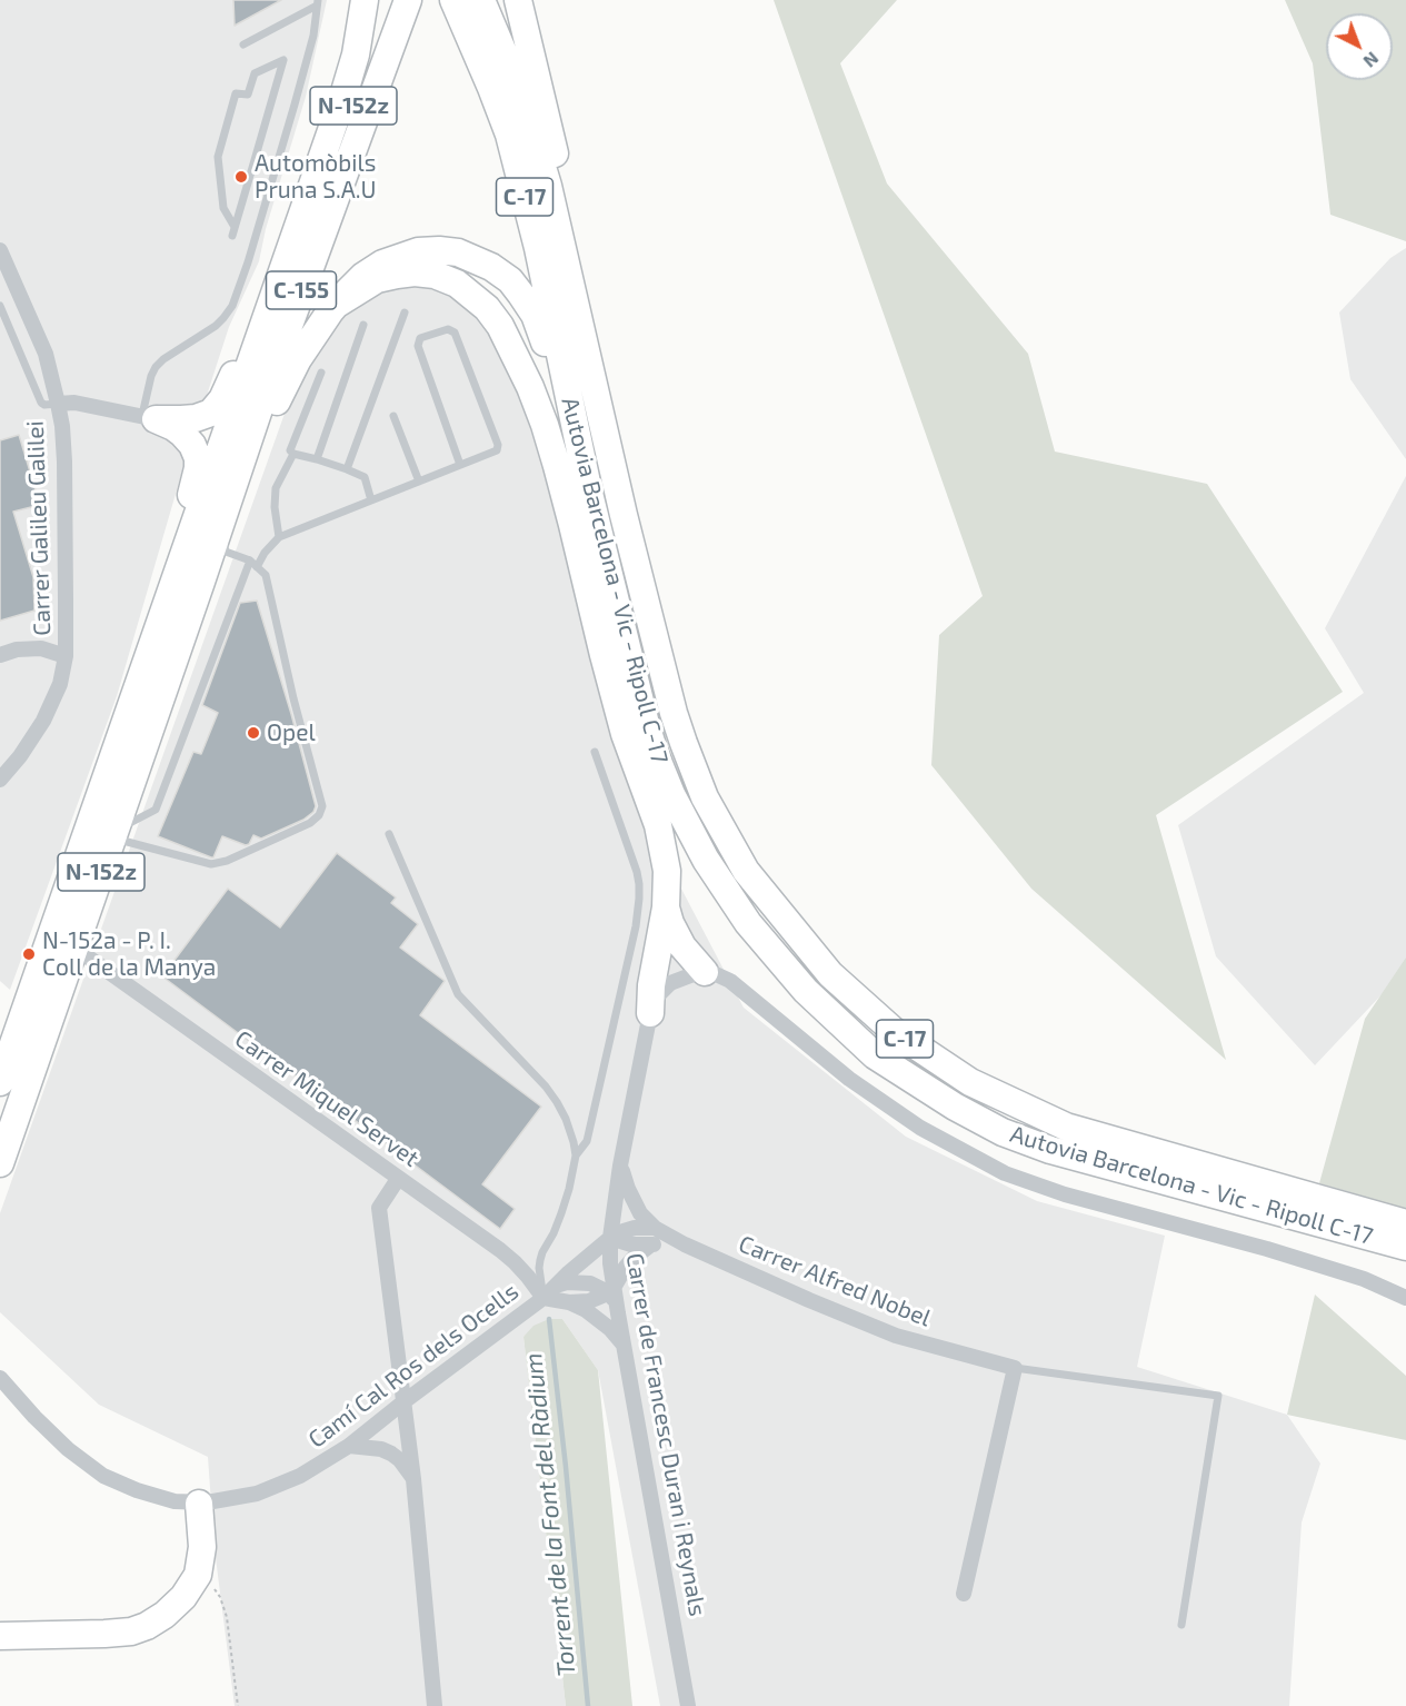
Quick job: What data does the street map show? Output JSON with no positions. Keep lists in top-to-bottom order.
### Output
{
  "streets": {
    "highway": [
      "N-152z",
      "C-17",
      "C-155",
      "Autovia Barcelona - Vic - Ripoll C-17"
    ],
    "street": [
      "Carrer Galileu Galilei",
      "Carrer Miquel Servet",
      "Carrer Alfred Nobel",
      "Camí Cal Ros dels Ocells",
      "Carrer de Francesc Duran i Reynals"
    ]
  },
  "crossings": [
    ["N-152z", "C-155"],
    ["N-152z", "Carrer Miquel Servet"],
    ["Carrer Miquel Servet", "Camí Cal Ros dels Ocells"],
    ["Carrer Alfred Nobel", "Camí Cal Ros dels Ocells"],
    ["Carrer Alfred Nobel", "Carrer de Francesc Duran i Reynals"],
    ["Camí Cal Ros dels Ocells", "Carrer de Francesc Duran i Reynals"]
  ],
  "water": ["Torrent de la Font del Ràdium"],
  "places": ["Automòbils Pruna S.A.U", "Opel", "N-152a - P. I. Coll de la Manya"],
  "north": "bottom right"
}
